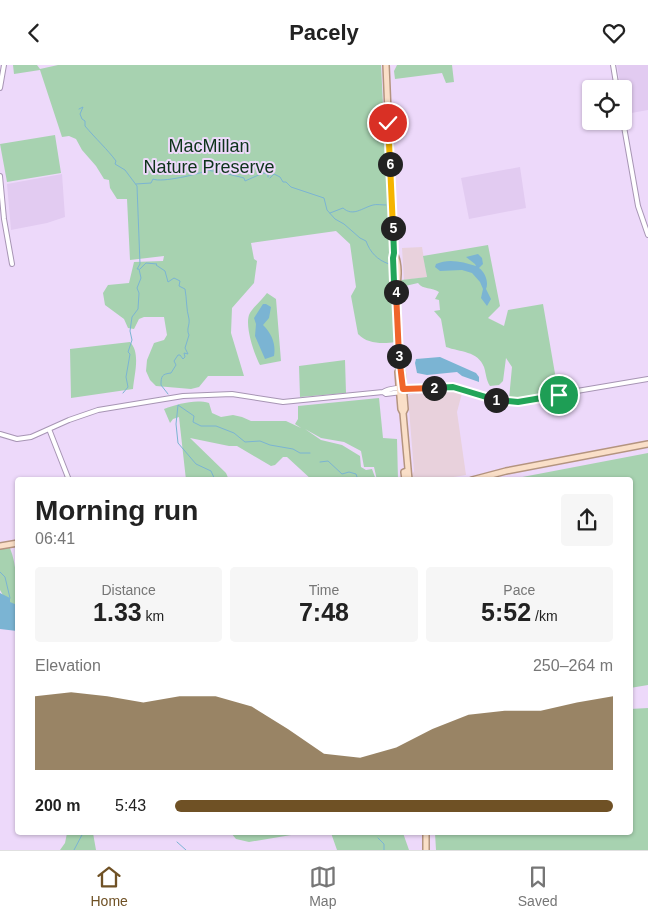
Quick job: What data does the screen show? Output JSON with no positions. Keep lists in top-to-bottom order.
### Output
{
  "parks": ["MacMillan Nature Preserve"],
  "page": {
    "header": "Pacely",
    "pins": [
      "6",
      "5",
      "4",
      "3",
      "2",
      "1"
    ],
    "heading": ["Morning run", "06:41"],
    "stats": [
      ["Distance", "1.33 km"],
      ["Time", "7:48"],
      ["Pace", "5:52 /km"]
    ],
    "chart": ["Elevation", "250–264 m"],
    "list": [
      {
        "name": "200 m",
        "note": "5:43"
      }
    ],
    "tabs": ["Home", "Map", "Saved"]
  }
}
